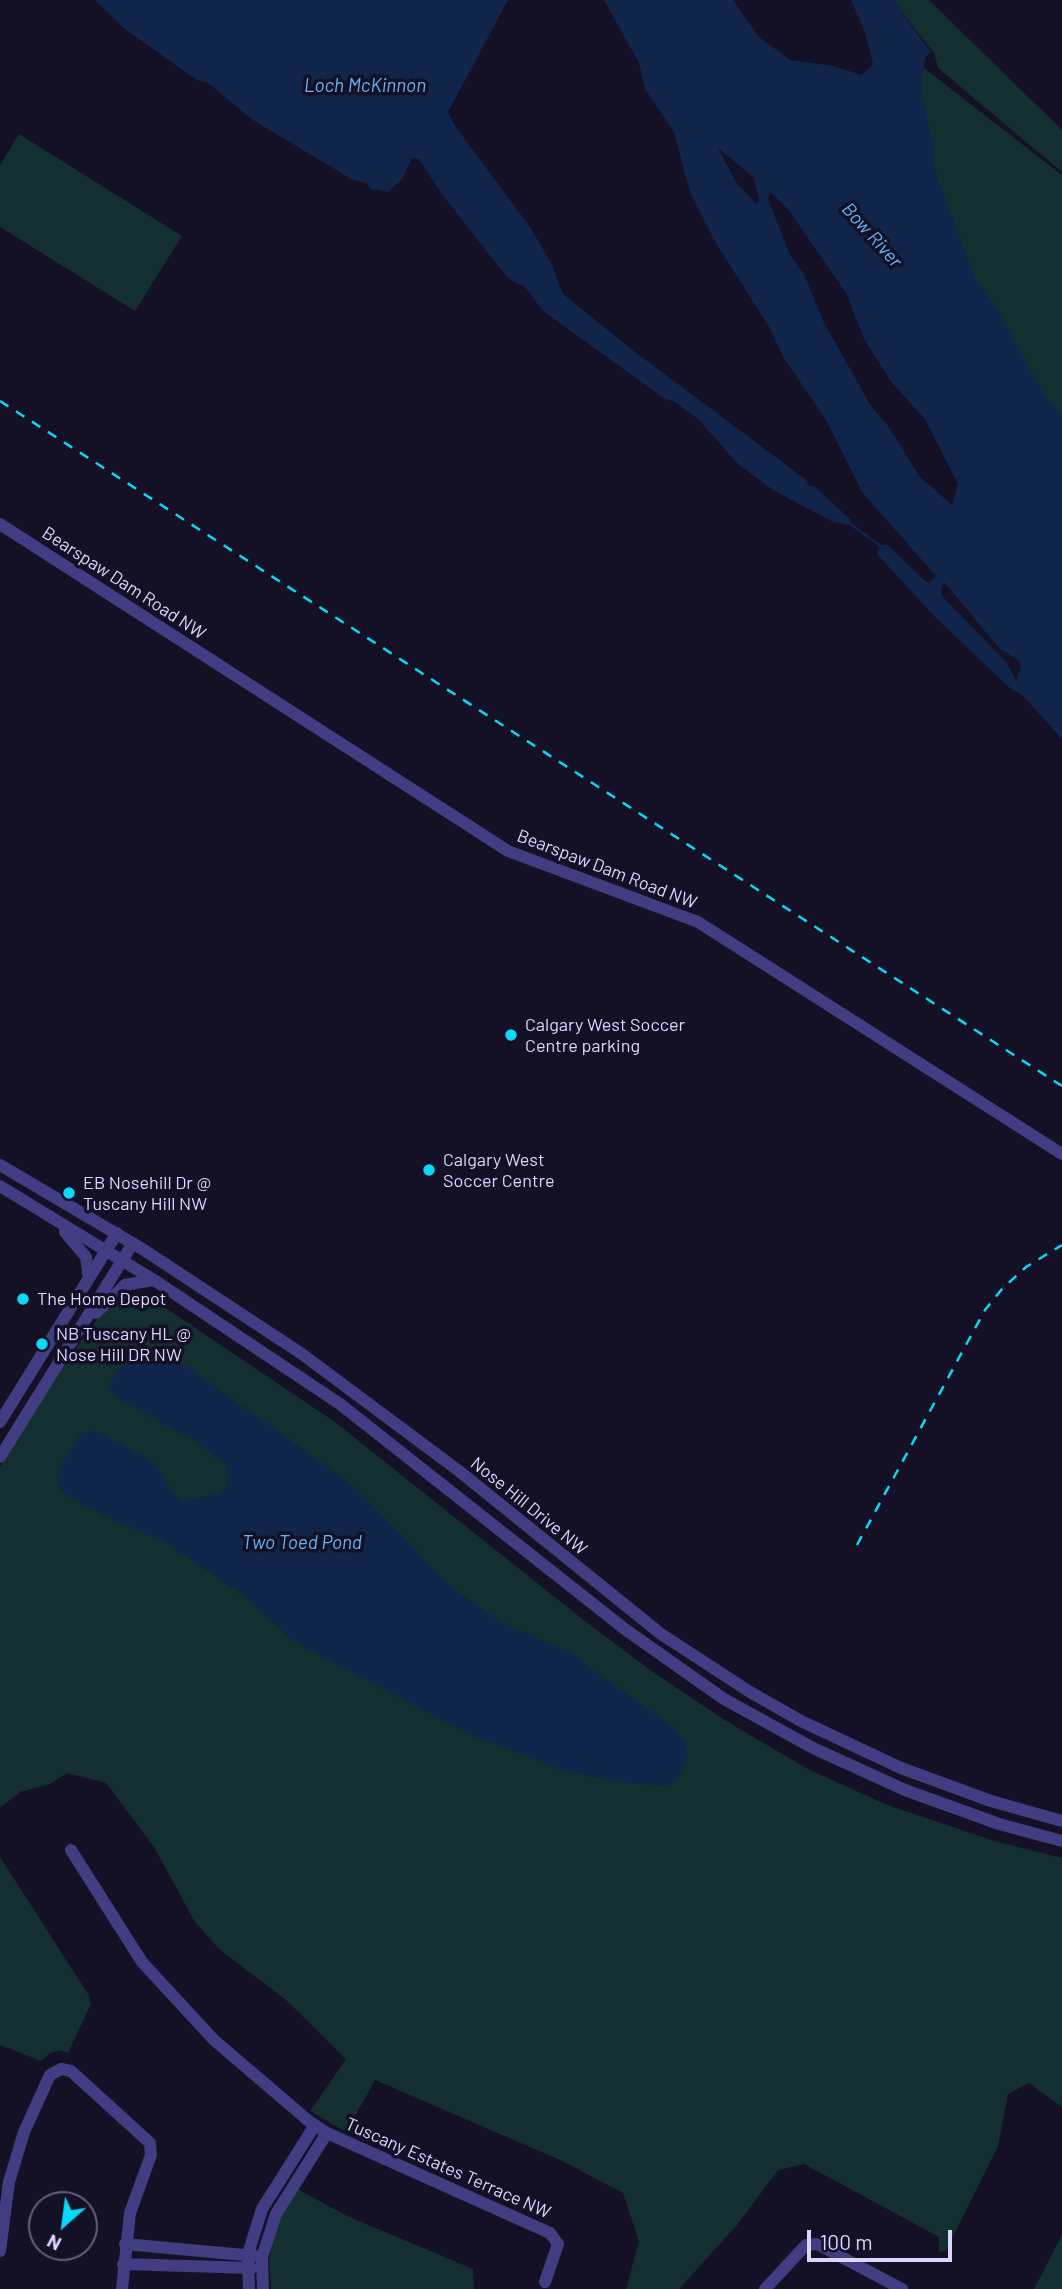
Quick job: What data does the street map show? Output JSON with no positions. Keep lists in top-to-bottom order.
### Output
{
  "streets": {
    "street": ["Bearspaw Dam Road NW", "Nose Hill Drive NW", "Tuscany Estates Terrace NW"]
  },
  "water": ["Loch McKinnon", "Bow River", "Two Toed Pond"],
  "places": [
    "Calgary West Soccer Centre parking",
    "Calgary West Soccer Centre",
    "EB Nosehill Dr @ Tuscany Hill NW",
    "The Home Depot",
    "NB Tuscany HL @ Nose Hill DR NW"
  ],
  "scale_bar": "100 m",
  "north": "bottom left"
}
